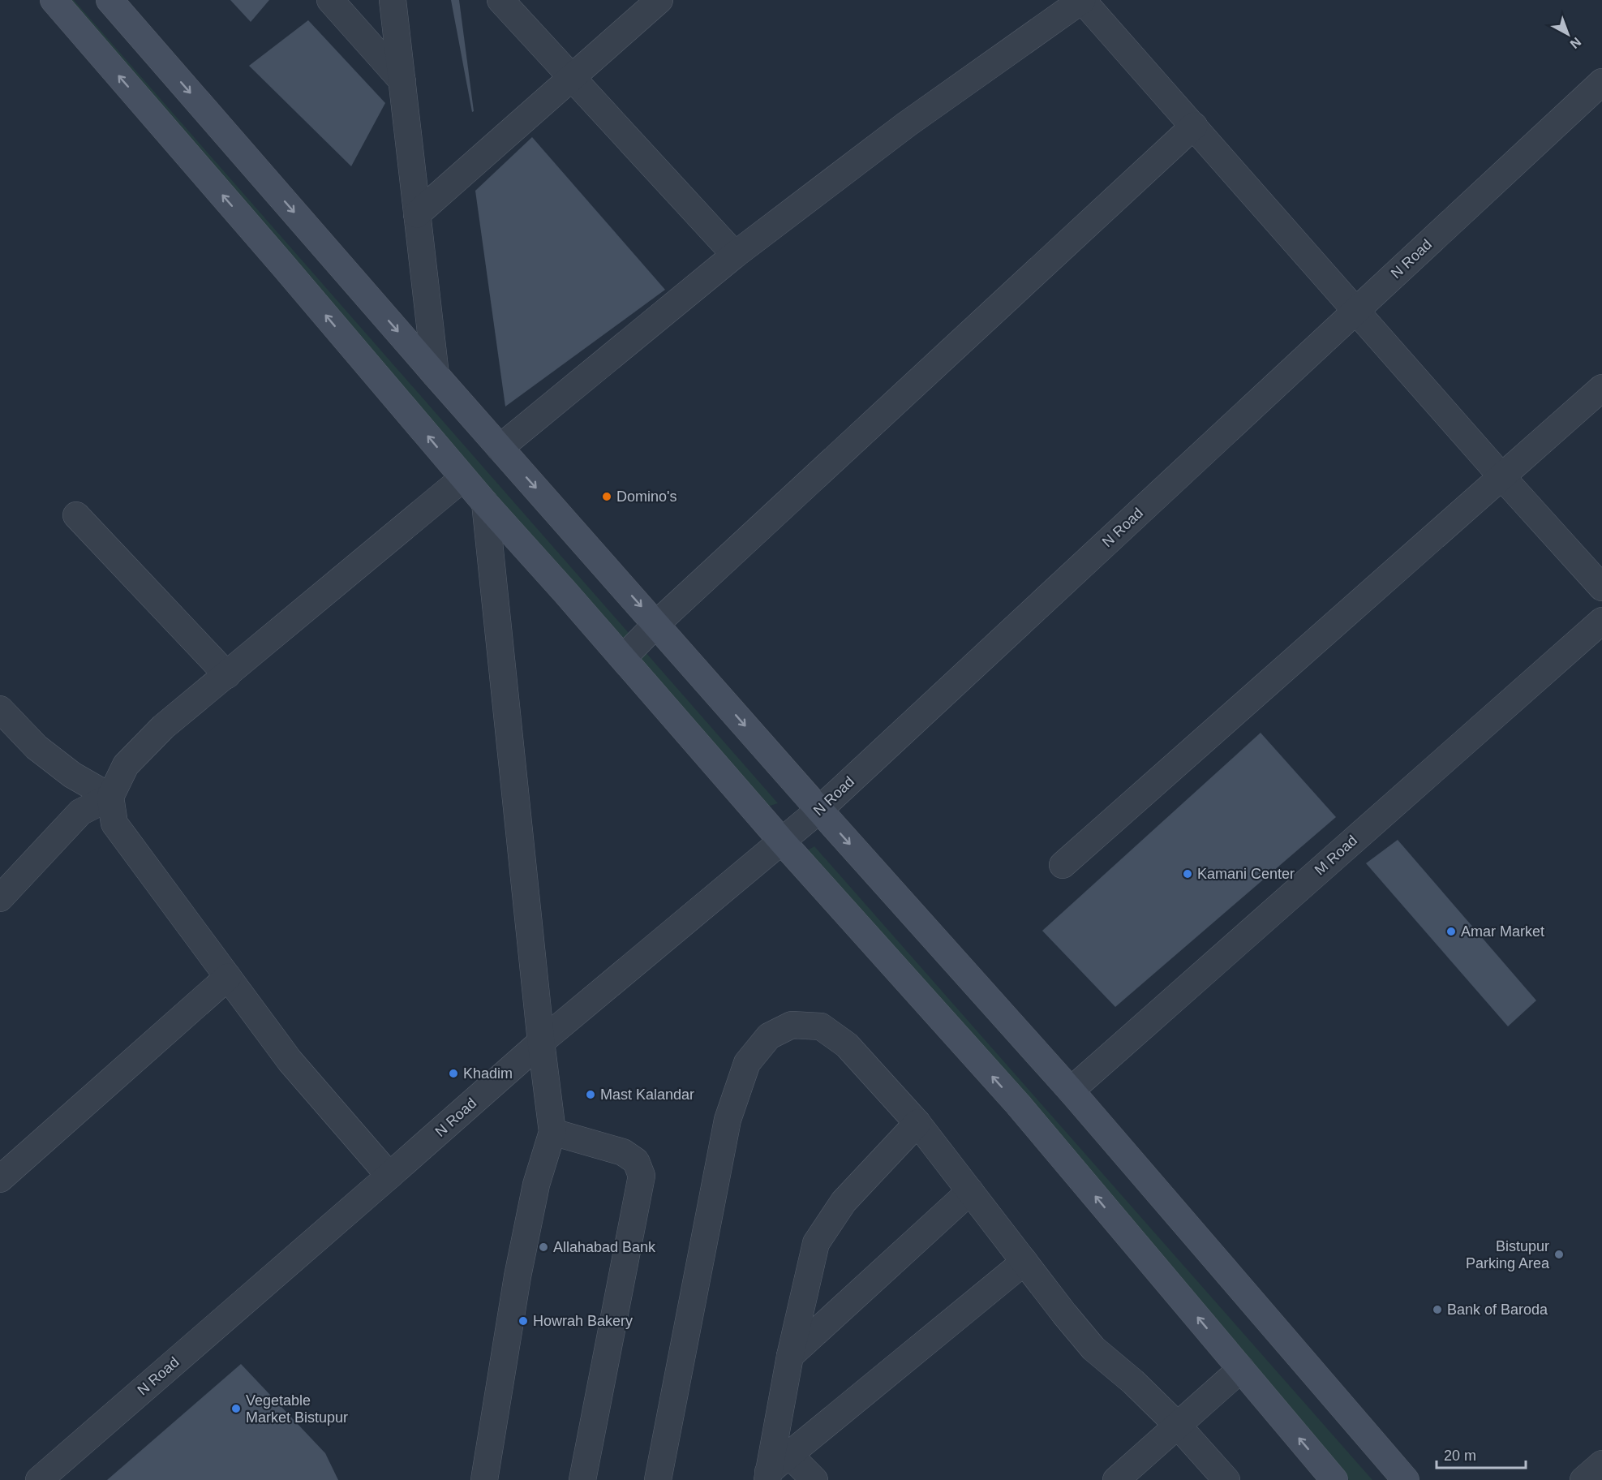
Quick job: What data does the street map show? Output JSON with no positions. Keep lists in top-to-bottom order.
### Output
{
  "streets": {
    "street": ["N Road", "M Road"]
  },
  "places": [
    "Domino's",
    "Kamani Center",
    "Amar Market",
    "Khadim",
    "Mast Kalandar",
    "Allahabad Bank",
    "Bistupur Parking Area",
    "Bank of Baroda",
    "Howrah Bakery",
    "Vegetable Market Bistupur"
  ],
  "scale_bar": "20 m",
  "north": "bottom right"
}
